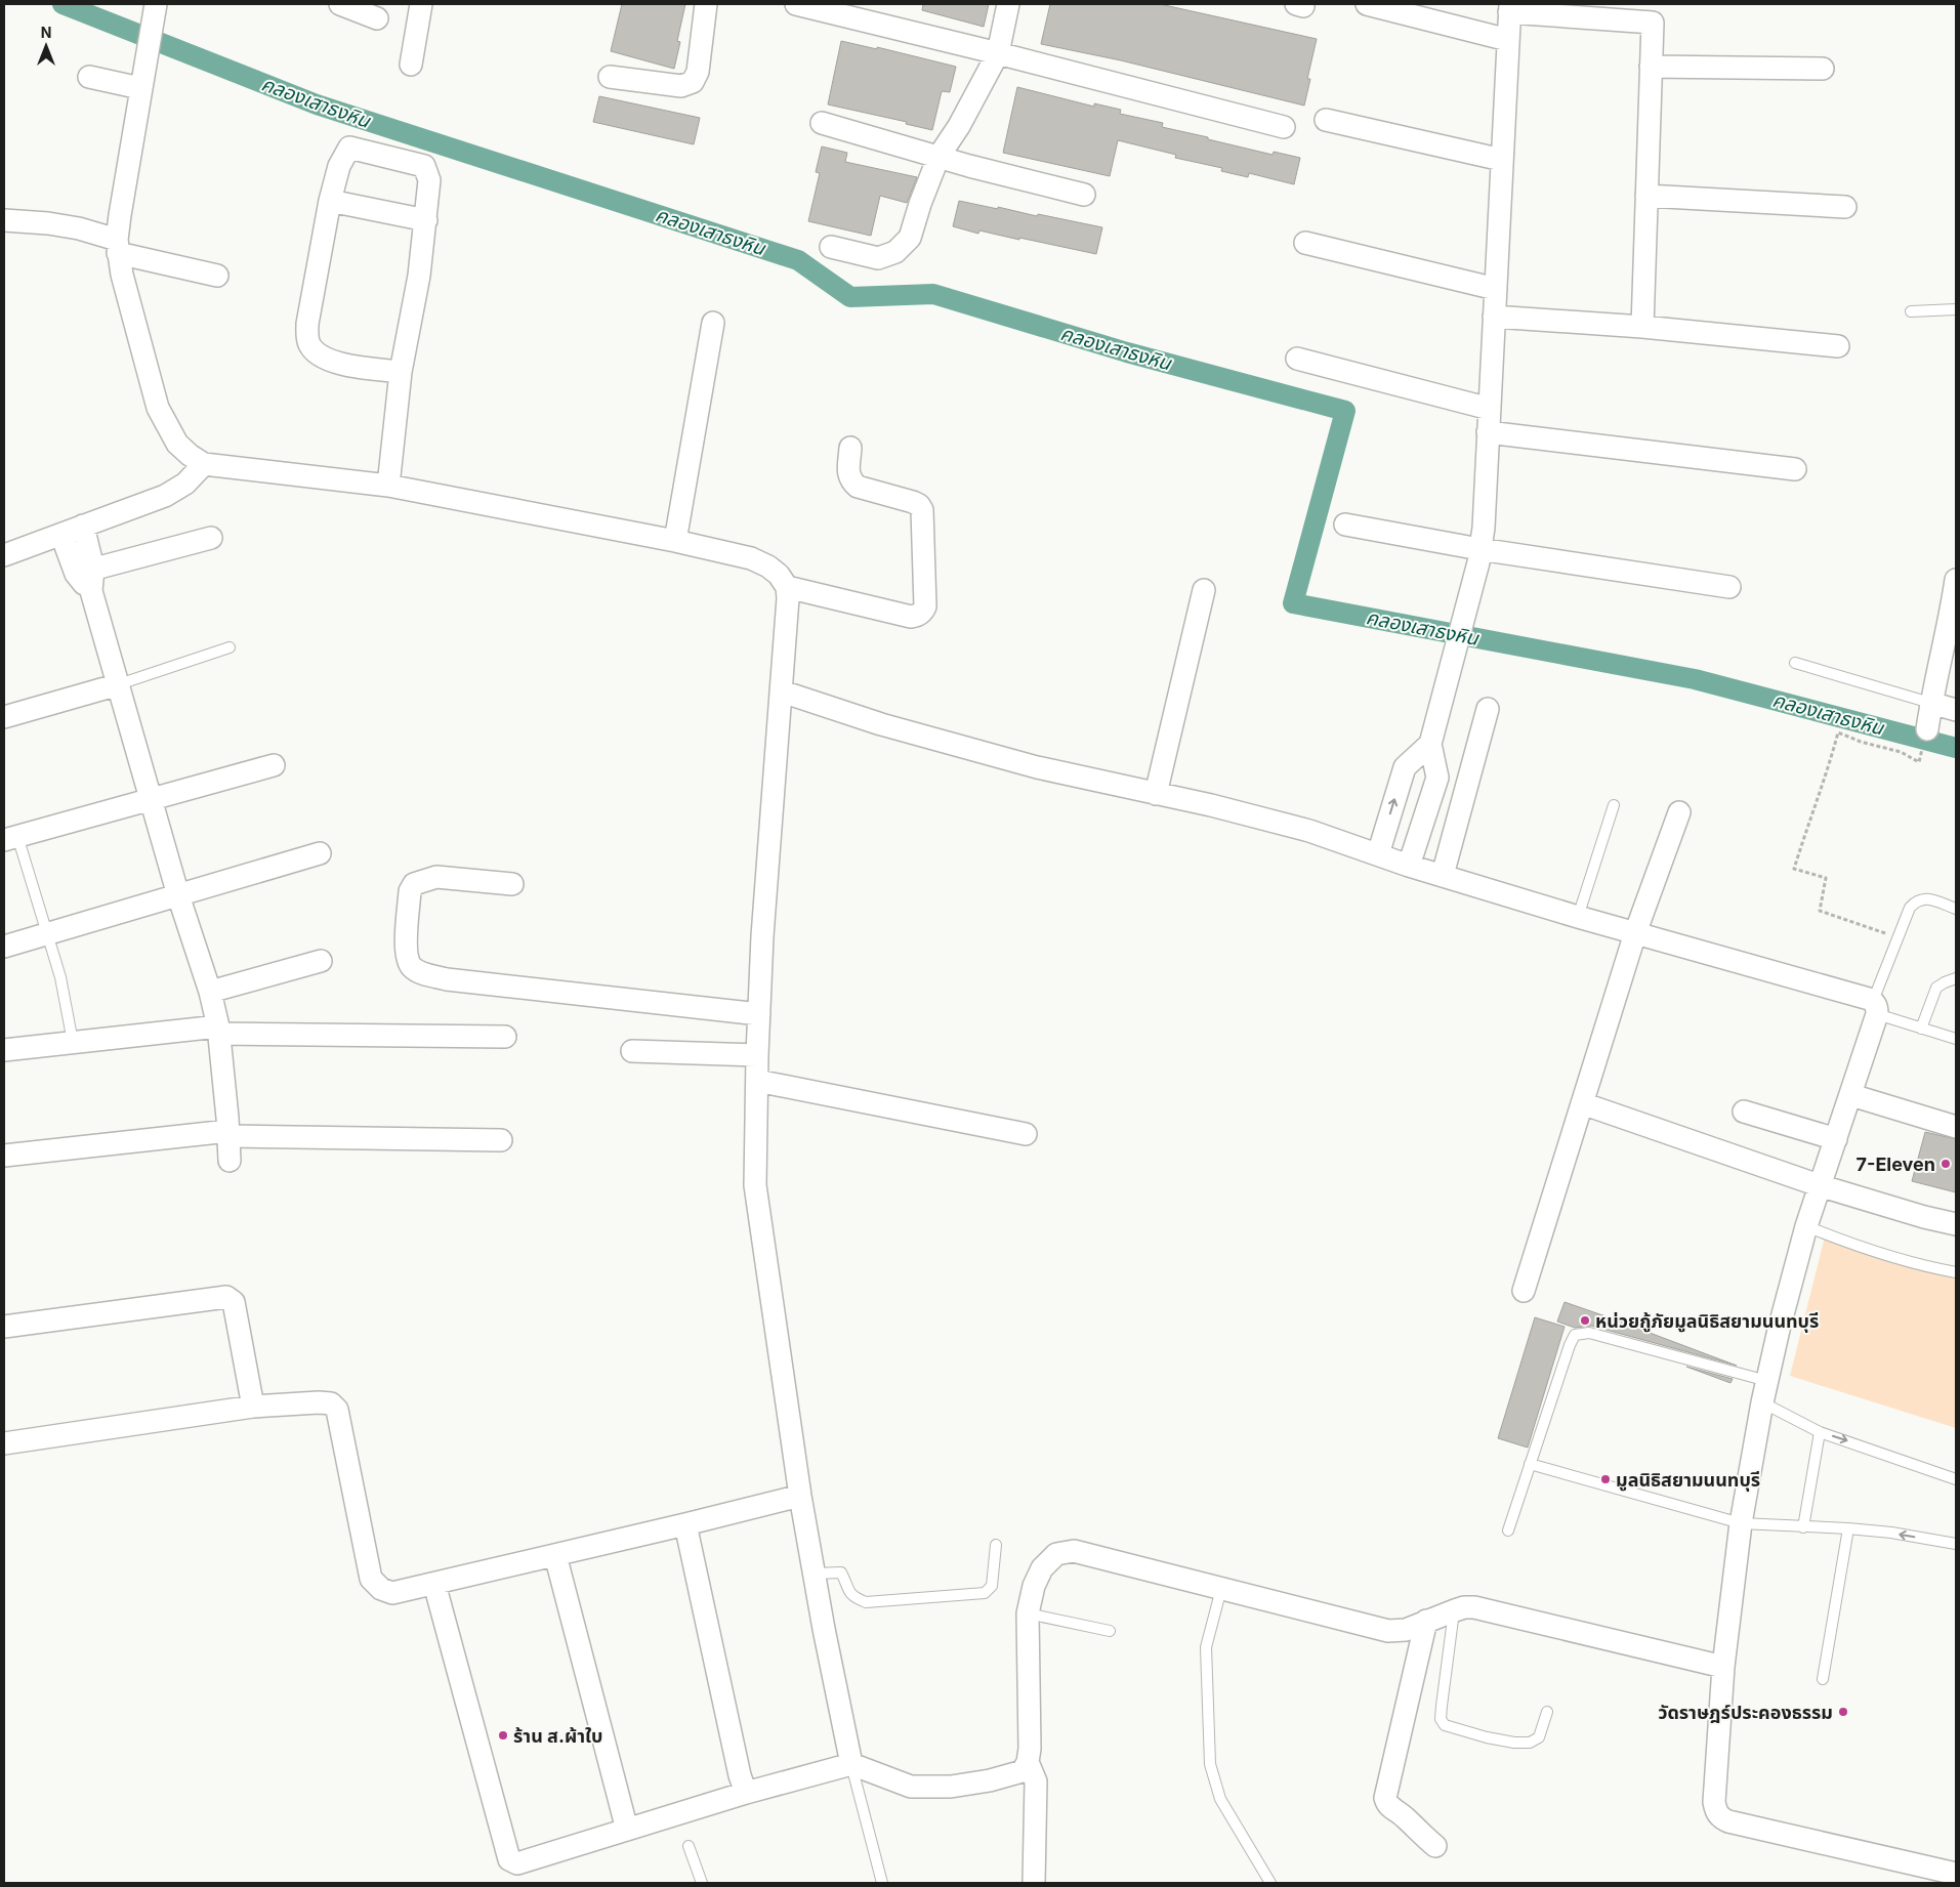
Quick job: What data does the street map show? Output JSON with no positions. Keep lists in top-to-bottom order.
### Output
{
  "water": ["คลองเสาธงหิน"],
  "places": [
    "7-Eleven",
    "หน่วยกู้ภัยมูลนิธิสยามนนทบุรี",
    "มูลนิธิสยามนนทบุรี",
    "วัดราษฎร์ประคองธรรม",
    "ร้าน ส.ผ้าใบ"
  ],
  "north": "top"
}
